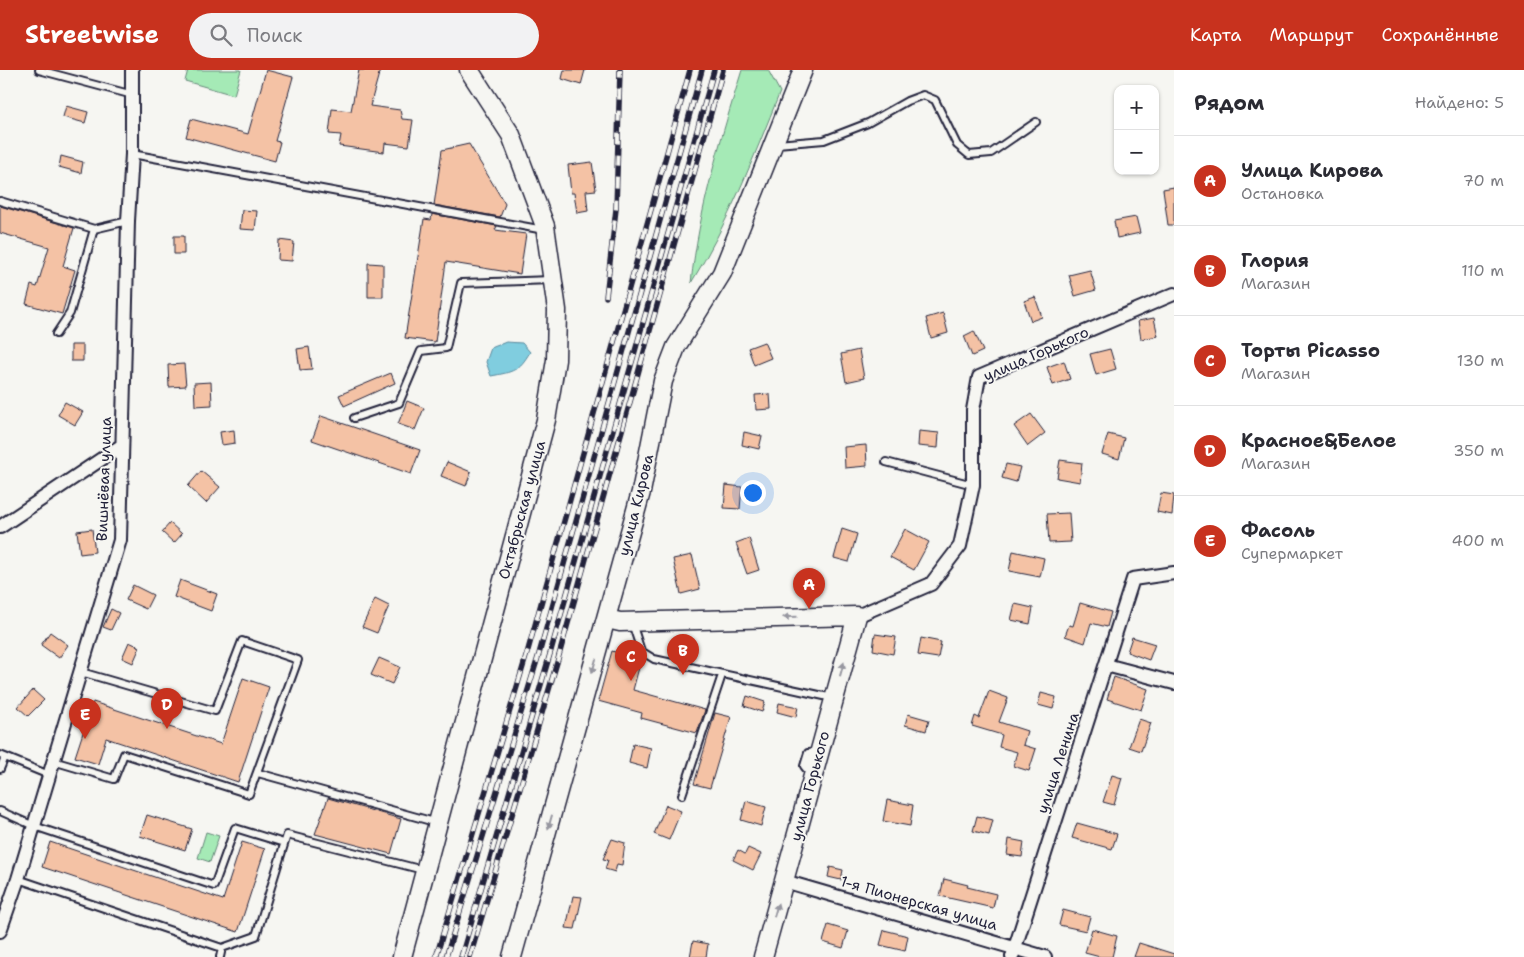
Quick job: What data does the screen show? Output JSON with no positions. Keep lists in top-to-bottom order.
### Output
{
  "streets": {
    "street": [
      "улица Горького",
      "Вишнёвая улица",
      "улица Кирова",
      "Октябрьская улица",
      "улица Ленина",
      "1-я Пионерская улица"
    ]
  },
  "crossings": [
    ["улица Горького", "улица Кирова"],
    ["улица Горького", "1-я Пионерская улица"],
    ["улица Ленина", "1-я Пионерская улица"]
  ],
  "one_way": ["улица Кирова"],
  "page": {
    "header": "Streetwise",
    "search": "Поиск",
    "nav": ["Карта", "Маршрут", "Сохранённые"],
    "heading": ["Рядом", "Найдено: 5"],
    "map_buttons": ["+", "−"],
    "list": [
      {
        "mark": "A",
        "name": "Улица Кирова",
        "note": "Остановка",
        "value": "70 m"
      },
      {
        "mark": "B",
        "name": "Глория",
        "note": "Магазин",
        "value": "110 m"
      },
      {
        "mark": "C",
        "name": "Торты Picasso",
        "note": "Магазин",
        "value": "130 m"
      },
      {
        "mark": "D",
        "name": "Красное&Белое",
        "note": "Магазин",
        "value": "350 m"
      },
      {
        "mark": "E",
        "name": "Фасоль",
        "note": "Супермаркет",
        "value": "400 m"
      }
    ],
    "pins": [
      "A",
      "B",
      "C",
      "D",
      "E"
    ]
  }
}
